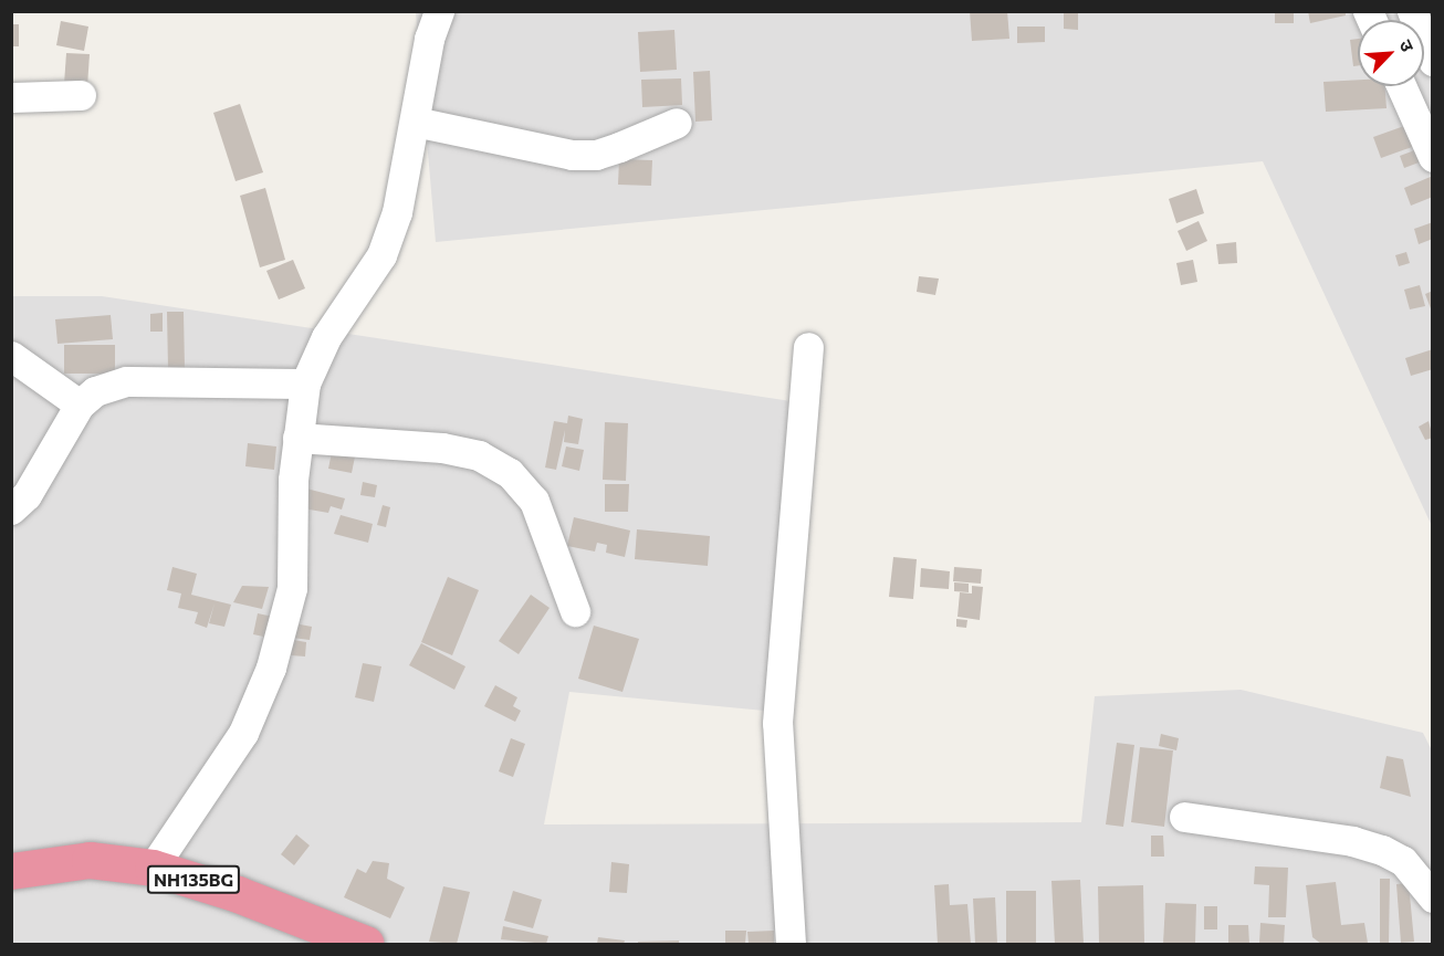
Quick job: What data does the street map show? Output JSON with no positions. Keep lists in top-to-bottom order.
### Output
{
  "streets": {
    "highway": ["NH135BG"]
  },
  "north": "top right"
}
